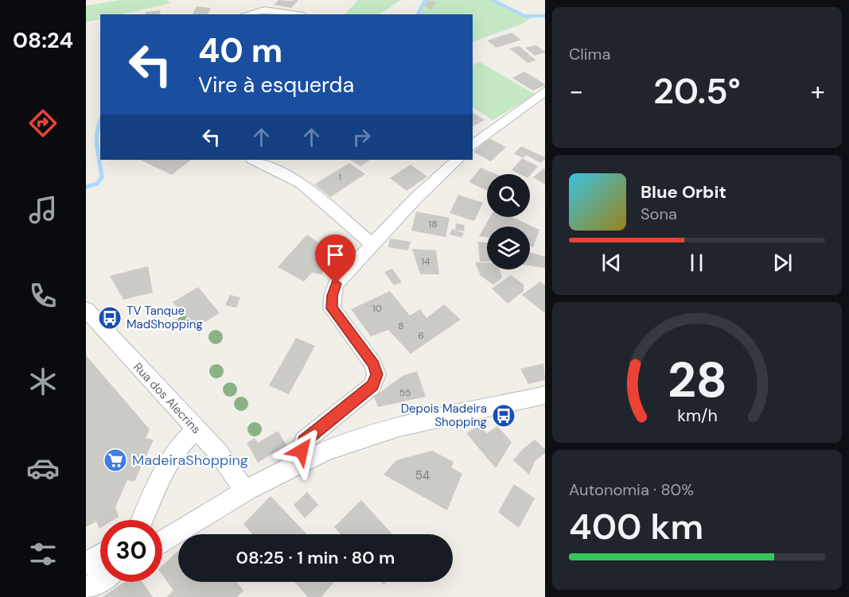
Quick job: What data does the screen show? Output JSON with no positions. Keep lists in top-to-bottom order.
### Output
{
  "streets": {
    "street": ["Rua dos Alecrins"]
  },
  "places": {
    "bus stop": ["TV Tanque MadShopping", "Depois Madeira Shopping"],
    "supermarket": ["MadeiraShopping"]
  },
  "house_numbers": [
    "1",
    "18",
    "14",
    "10",
    "8",
    "6",
    "55",
    "54"
  ],
  "page": {
    "tabs": "08:24",
    "tile": [
      "Clima",
      ["Autonomia · 80%", "400 km"]
    ],
    "turn": ["40 m", "Vire à esquerda"],
    "heat": ["−", "20.5°", "+"],
    "song": ["Blue Orbit", "Sona"],
    "limit": "30",
    "trip": "08:25 · 1 min · 80 m",
    "gauge": ["28", "km/h"]
  }
}
